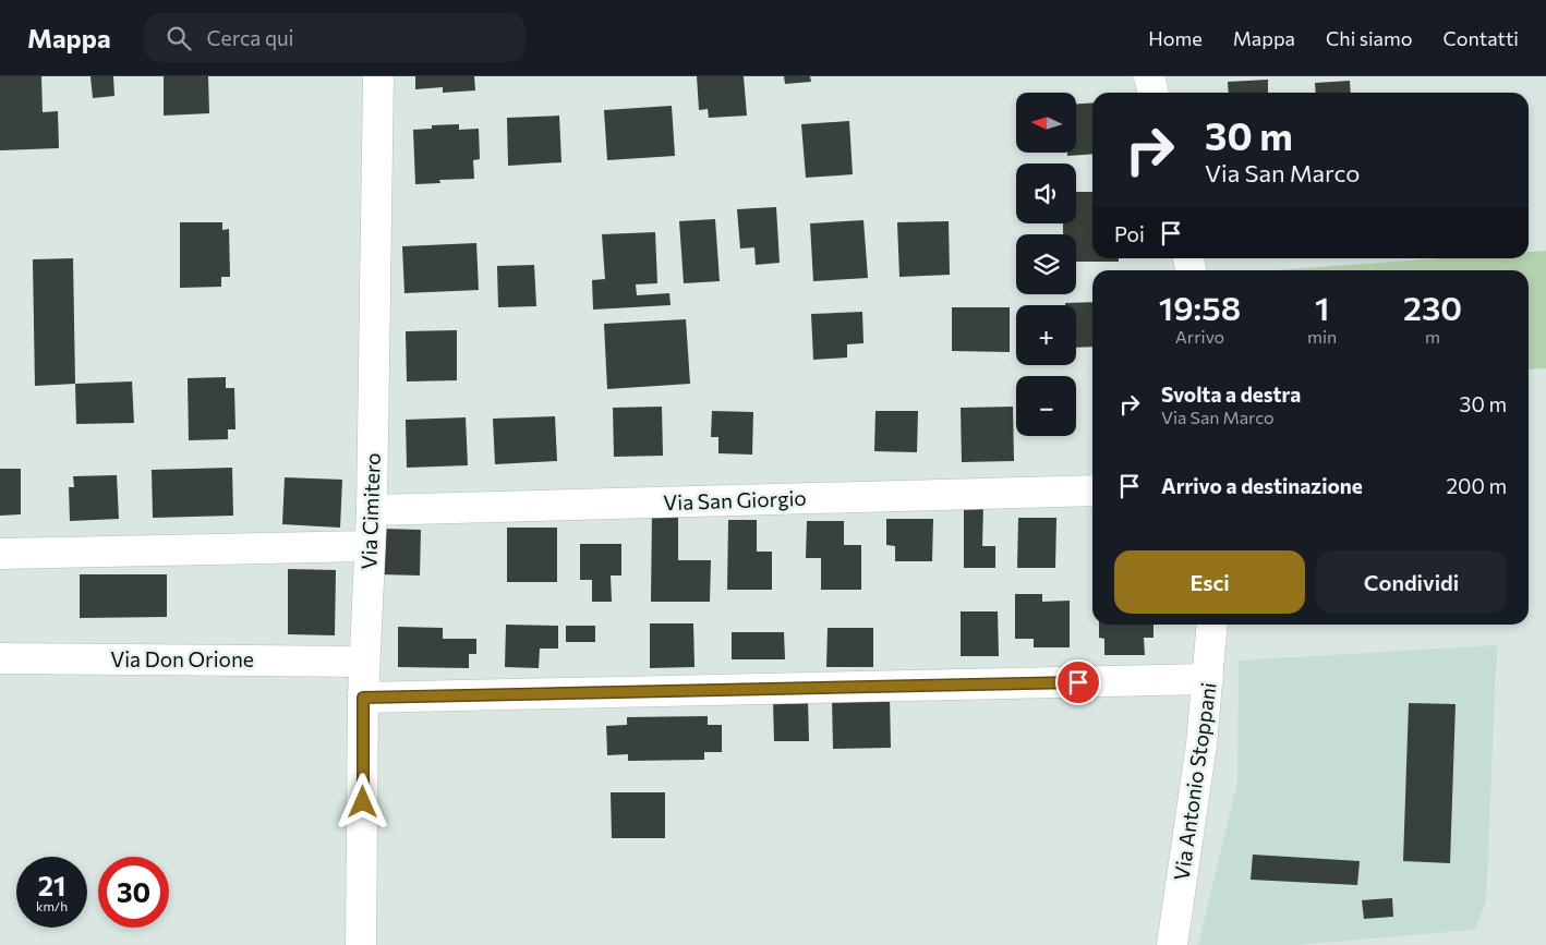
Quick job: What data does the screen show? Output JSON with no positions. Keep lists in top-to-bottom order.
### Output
{
  "streets": {
    "street": [
      "Via San Giorgio",
      "Via Cimitero",
      "Via Don Orione",
      "Via Antonio Stoppani"
    ]
  },
  "crossings": [
    ["Via San Giorgio", "Via Cimitero"],
    ["Via Cimitero", "Via Don Orione"]
  ],
  "north": "left",
  "page": {
    "header": "Mappa",
    "search": "Cerca qui",
    "nav": [
      "Home",
      "Mappa",
      "Chi siamo",
      "Contatti"
    ],
    "map_buttons": ["+", "−"],
    "turn": ["30 m", "Via San Marco"],
    "then": "Poi",
    "eta": [
      "19:58",
      "Arrivo",
      "1",
      "min",
      "230",
      "m"
    ],
    "list": [
      {
        "name": "Svolta a destra",
        "note": "Via San Marco",
        "value": "30 m"
      },
      {
        "name": "Arrivo a destinazione",
        "value": "200 m"
      }
    ],
    "buttons": ["Esci", "Condividi"],
    "speed": "21 km/h",
    "limit": "30"
  }
}
